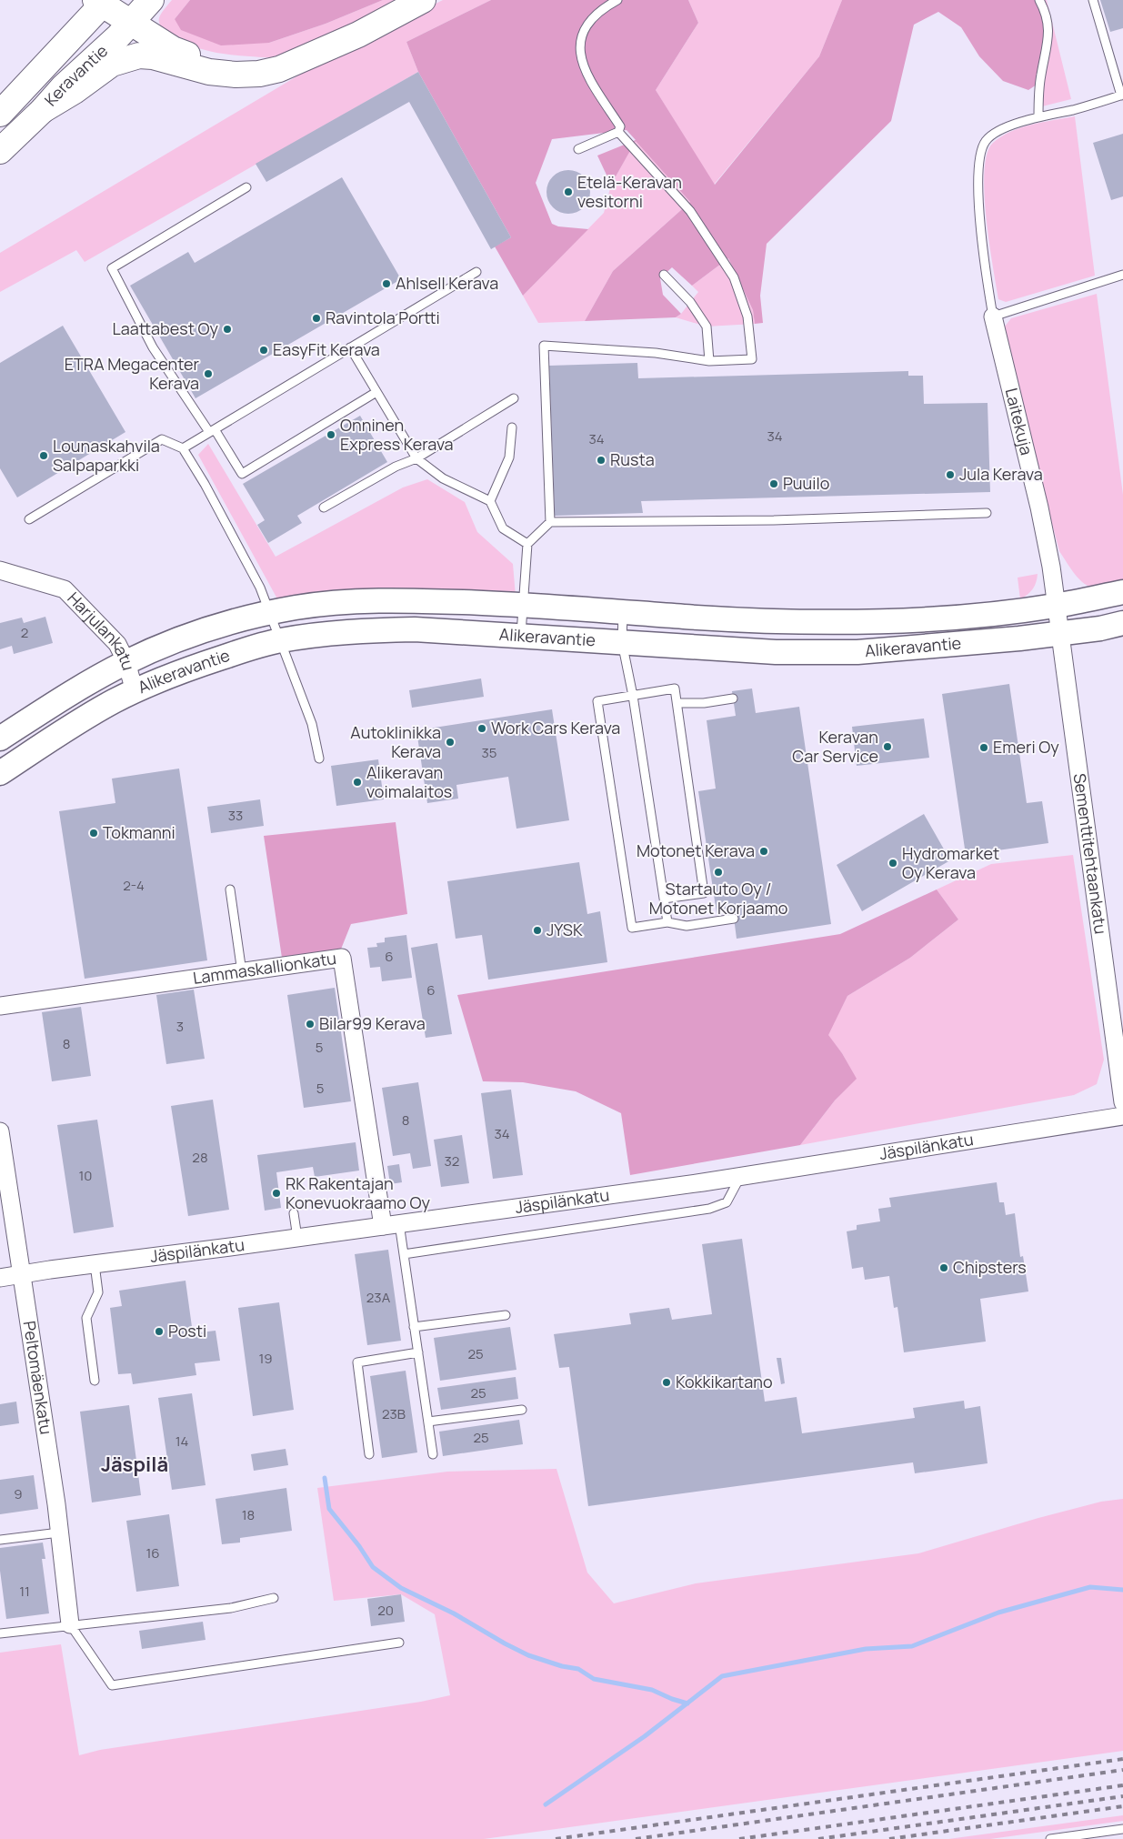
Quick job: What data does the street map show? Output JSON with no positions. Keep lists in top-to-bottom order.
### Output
{
  "streets": {
    "main road": ["Keravantie"],
    "street": [
      "Laitekuja",
      "Harjulankatu",
      "Alikeravantie",
      "Sementtitehtaankatu",
      "Lammaskallionkatu",
      "Jäspilänkatu",
      "Peltomäenkatu"
    ]
  },
  "crossings": [
    ["Laitekuja", "Alikeravantie"],
    ["Laitekuja", "Sementtitehtaankatu"],
    ["Harjulankatu", "Alikeravantie"],
    ["Alikeravantie", "Sementtitehtaankatu"],
    ["Lammaskallionkatu", "Jäspilänkatu"],
    ["Jäspilänkatu", "Peltomäenkatu"]
  ],
  "districts": ["Jäspilä"],
  "places": [
    "Etelä-Keravan vesitorni",
    "Ahlsell Kerava",
    "Ravintola Portti",
    "Laattabest Oy",
    "EasyFit Kerava",
    "ETRA Megacenter Kerava",
    "Onninen Express Kerava",
    "Lounaskahvila Salpaparkki",
    "Rusta",
    "Jula Kerava",
    "Puuilo",
    "Work Cars Kerava",
    "Autoklinikka Kerava",
    "Keravan Car Service",
    "Emeri Oy",
    "Alikeravan voimalaitos",
    "Tokmanni",
    "Motonet Kerava",
    "Hydromarket Oy Kerava",
    "Startauto Oy / Motonet Korjaamo",
    "JYSK",
    "Bilar99 Kerava",
    "RK Rakentajan Konevuokraamo Oy",
    "Chipsters",
    "Posti",
    "Kokkikartano"
  ],
  "house_numbers": [
    "34",
    "34",
    "2",
    "35",
    "33",
    "2-4",
    "6",
    "6",
    "3",
    "8",
    "5",
    "5",
    "8",
    "34",
    "28",
    "32",
    "10",
    "23A",
    "25",
    "19",
    "25",
    "23B",
    "25",
    "14",
    "9",
    "18",
    "16",
    "11",
    "20"
  ]
}
